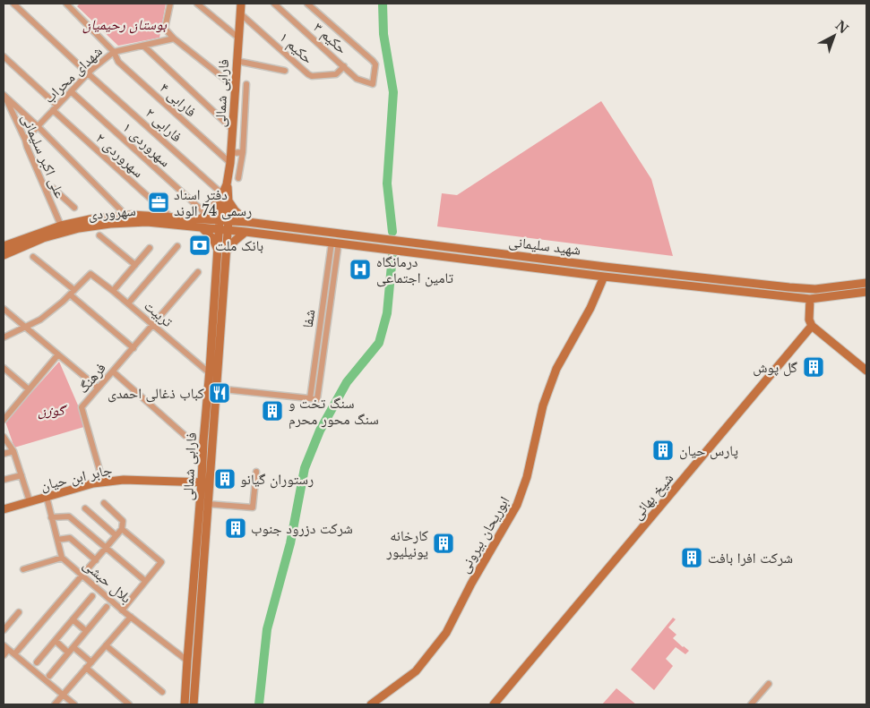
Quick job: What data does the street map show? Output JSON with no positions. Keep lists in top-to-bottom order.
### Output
{
  "streets": {
    "street": [
      "حکیم ۳",
      "حکیم ۱",
      "شهدای محراب",
      "فارابی شمالی",
      "فارابی ۴",
      "فارابی ۲",
      "سهروردی ۱",
      "سهروردی ۲",
      "علی اکبر سلیمانی",
      "سهروردی",
      "شهید سلیمانی",
      "تربیت",
      "شفا",
      "فرهنگ",
      "جابر ابن حیان",
      "شیخ بهائی",
      "ابوریحان بیرونی",
      "بلال حبشی"
    ]
  },
  "crossings": [
    ["حکیم ۳", "حکیم ۱"],
    ["حکیم ۱", "فارابی شمالی"],
    ["شهدای محراب", "فارابی ۴"],
    ["شهدای محراب", "فارابی ۲"],
    ["شهدای محراب", "سهروردی ۱"],
    ["شهدای محراب", "سهروردی ۲"],
    ["شهدای محراب", "علی اکبر سلیمانی"],
    ["فارابی شمالی", "فارابی ۴"],
    ["فارابی شمالی", "فارابی ۲"],
    ["فارابی شمالی", "سهروردی"],
    ["فارابی شمالی", "شهید سلیمانی"],
    ["فارابی شمالی", "تربیت"],
    ["فارابی شمالی", "جابر ابن حیان"],
    ["فارابی شمالی", "بلال حبشی"],
    ["سهروردی ۱", "سهروردی"],
    ["سهروردی ۲", "سهروردی"],
    ["علی اکبر سلیمانی", "سهروردی"],
    ["سهروردی", "شهید سلیمانی"],
    ["شهید سلیمانی", "شفا"],
    ["شهید سلیمانی", "ابوریحان بیرونی"],
    ["تربیت", "فرهنگ"],
    ["فرهنگ", "جابر ابن حیان"],
    ["جابر ابن حیان", "بلال حبشی"]
  ],
  "parks": ["بوستان رحیمیان", "گوزن"],
  "places": {
    "office": ["دفتر اسناد رسمی 74 الوند"],
    "bank": ["بانک ملت"],
    "hospital": ["درمانگاه تامین اجتماعی"],
    "building": [
      "گل پوش",
      "سنگ تخت و سنگ محور محرم",
      "پارس حیان",
      "رستوران گیانو",
      "شرکت دزرود جنوب",
      "کارخانه یونیلیور",
      "شرکت افرا بافت"
    ],
    "restaurant": ["کباب ذغالی احمدی"]
  },
  "north": "top right"
}
